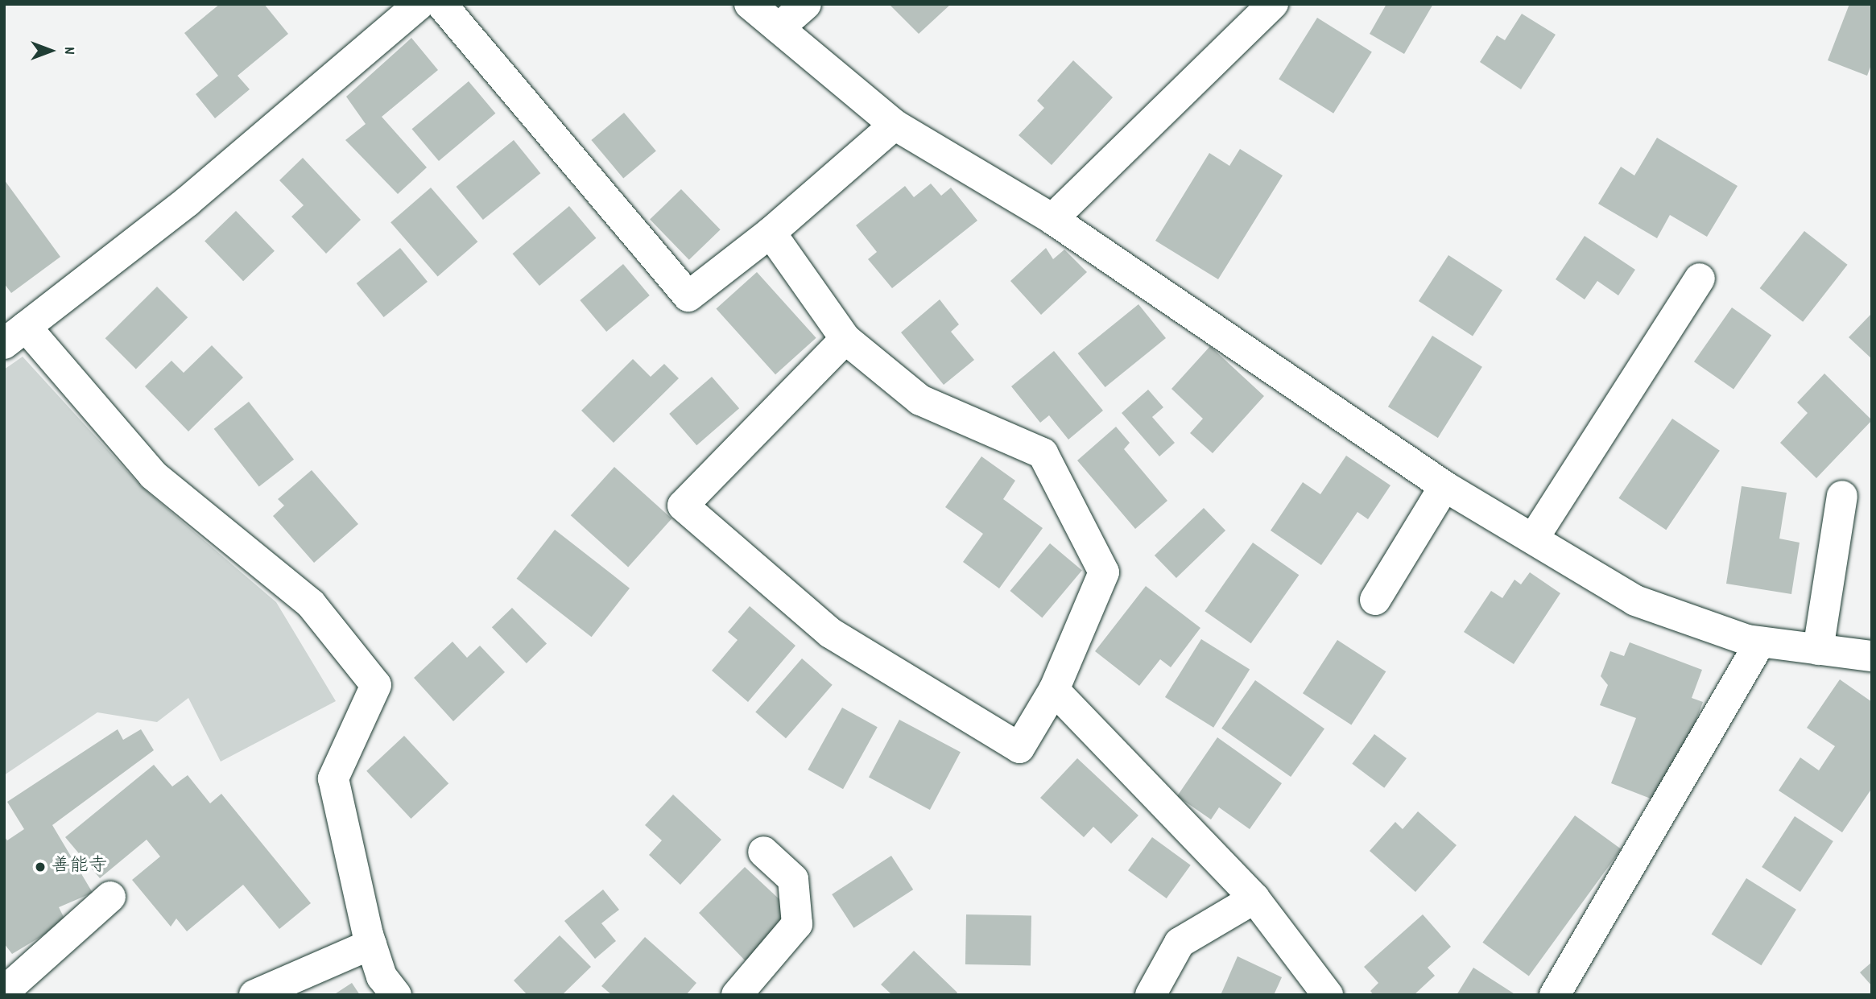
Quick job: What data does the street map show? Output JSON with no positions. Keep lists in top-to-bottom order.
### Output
{
  "places": ["善能寺"],
  "north": "right"
}
